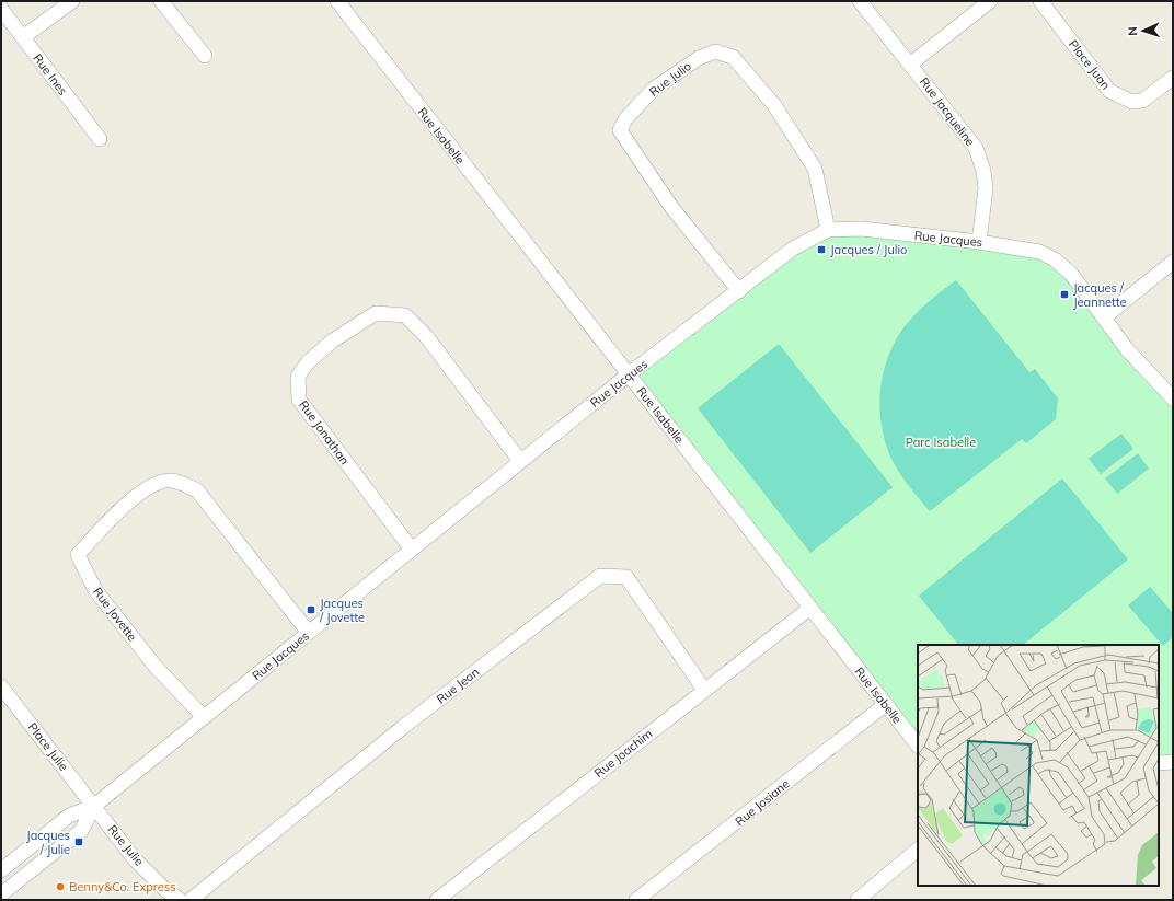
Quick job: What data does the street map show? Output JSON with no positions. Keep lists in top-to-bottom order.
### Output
{
  "streets": {
    "street": [
      "Place Juan",
      "Rue Ines",
      "Rue Julio",
      "Rue Jacqueline",
      "Rue Isabelle",
      "Rue Jacques",
      "Rue Jonathan",
      "Rue Jovette",
      "Rue Jean",
      "Place Julie",
      "Rue Joachim",
      "Rue Josiane",
      "Rue Julie"
    ]
  },
  "crossings": [
    ["Rue Julio", "Rue Jacques"],
    ["Rue Jacqueline", "Rue Jacques"],
    ["Rue Isabelle", "Rue Jacques"],
    ["Rue Isabelle", "Rue Joachim"],
    ["Rue Isabelle", "Rue Josiane"],
    ["Rue Jacques", "Rue Jonathan"],
    ["Rue Jacques", "Rue Jovette"],
    ["Rue Jacques", "Place Julie"],
    ["Rue Jacques", "Rue Julie"],
    ["Rue Jean", "Rue Joachim"],
    ["Place Julie", "Rue Julie"]
  ],
  "parks": ["Parc Isabelle"],
  "places": {
    "transit": [
      "Jacques / Julio",
      "Jacques / Jeannette",
      "Jacques / Jovette",
      "Jacques / Julie"
    ],
    "other": ["Benny&Co. Express"]
  },
  "north": "left"
}
